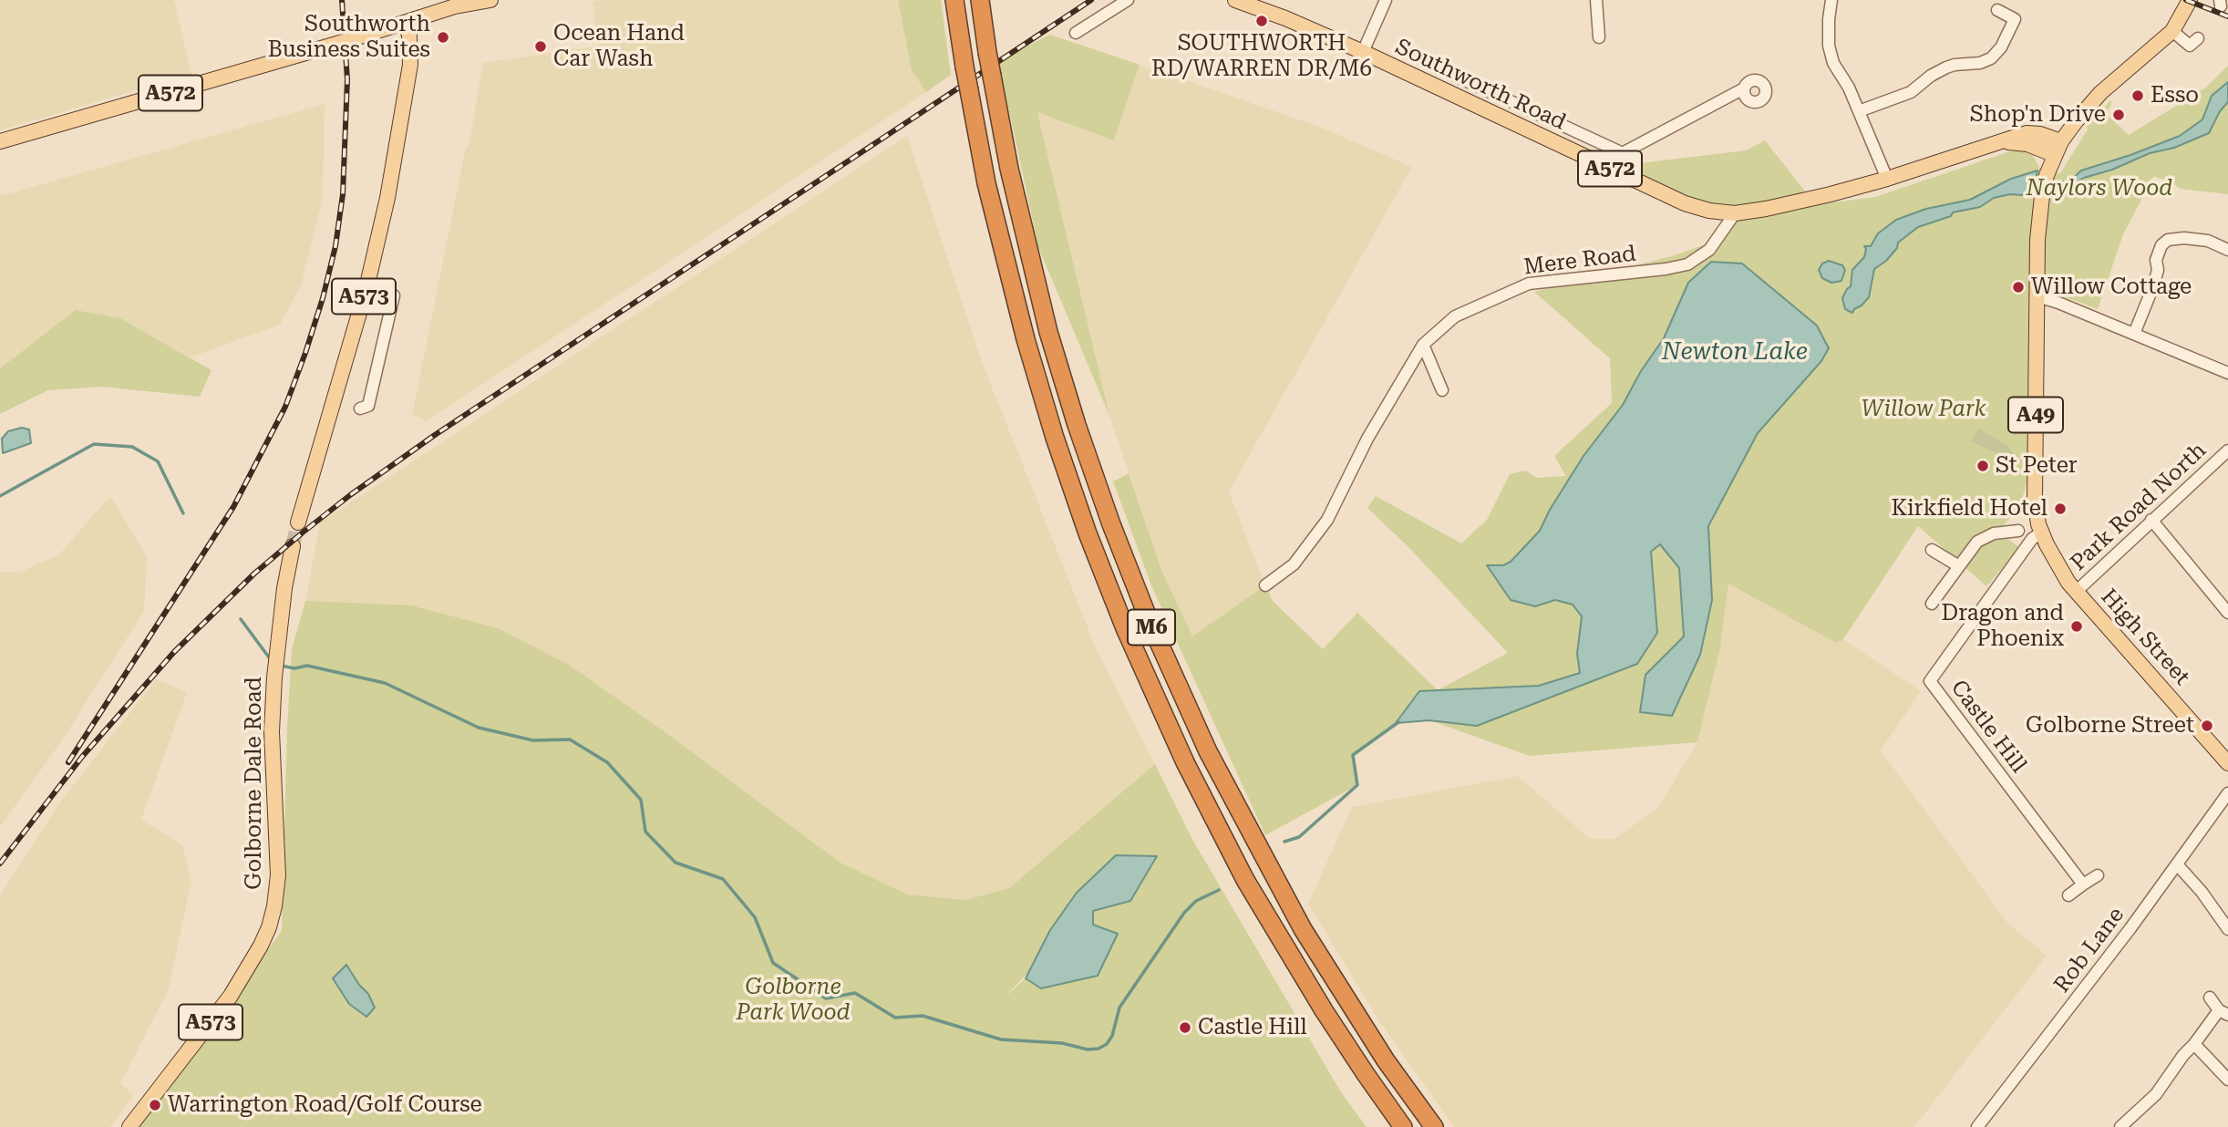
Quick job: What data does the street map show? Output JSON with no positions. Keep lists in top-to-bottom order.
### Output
{
  "streets": {
    "highway": ["M6"],
    "main road": [
      "Southworth Road",
      "A572",
      "A573",
      "A49",
      "High Street",
      "Golborne Dale Road"
    ],
    "street": [
      "Mere Road",
      "Park Road North",
      "Castle Hill",
      "Rob Lane"
    ]
  },
  "crossings": [
    ["Southworth Road", "Mere Road"],
    ["Southworth Road", "A49"],
    ["A572", "A573"],
    ["A49", "High Street"],
    ["A49", "Castle Hill"],
    ["Park Road North", "High Street"],
    ["High Street", "Castle Hill"]
  ],
  "water": ["Newton Lake"],
  "parks": ["Naylors Wood", "Willow Park", "Golborne Park Wood"],
  "places": [
    "SOUTHWORTH RD/WARREN DR/M6",
    "Southworth Business Suites",
    "Ocean Hand Car Wash",
    "Esso",
    "Shop'n Drive",
    "Willow Cottage",
    "St Peter",
    "Kirkfield Hotel",
    "Dragon and Phoenix",
    "Golborne Street",
    "Castle Hill",
    "Warrington Road/Golf Course"
  ]
}
